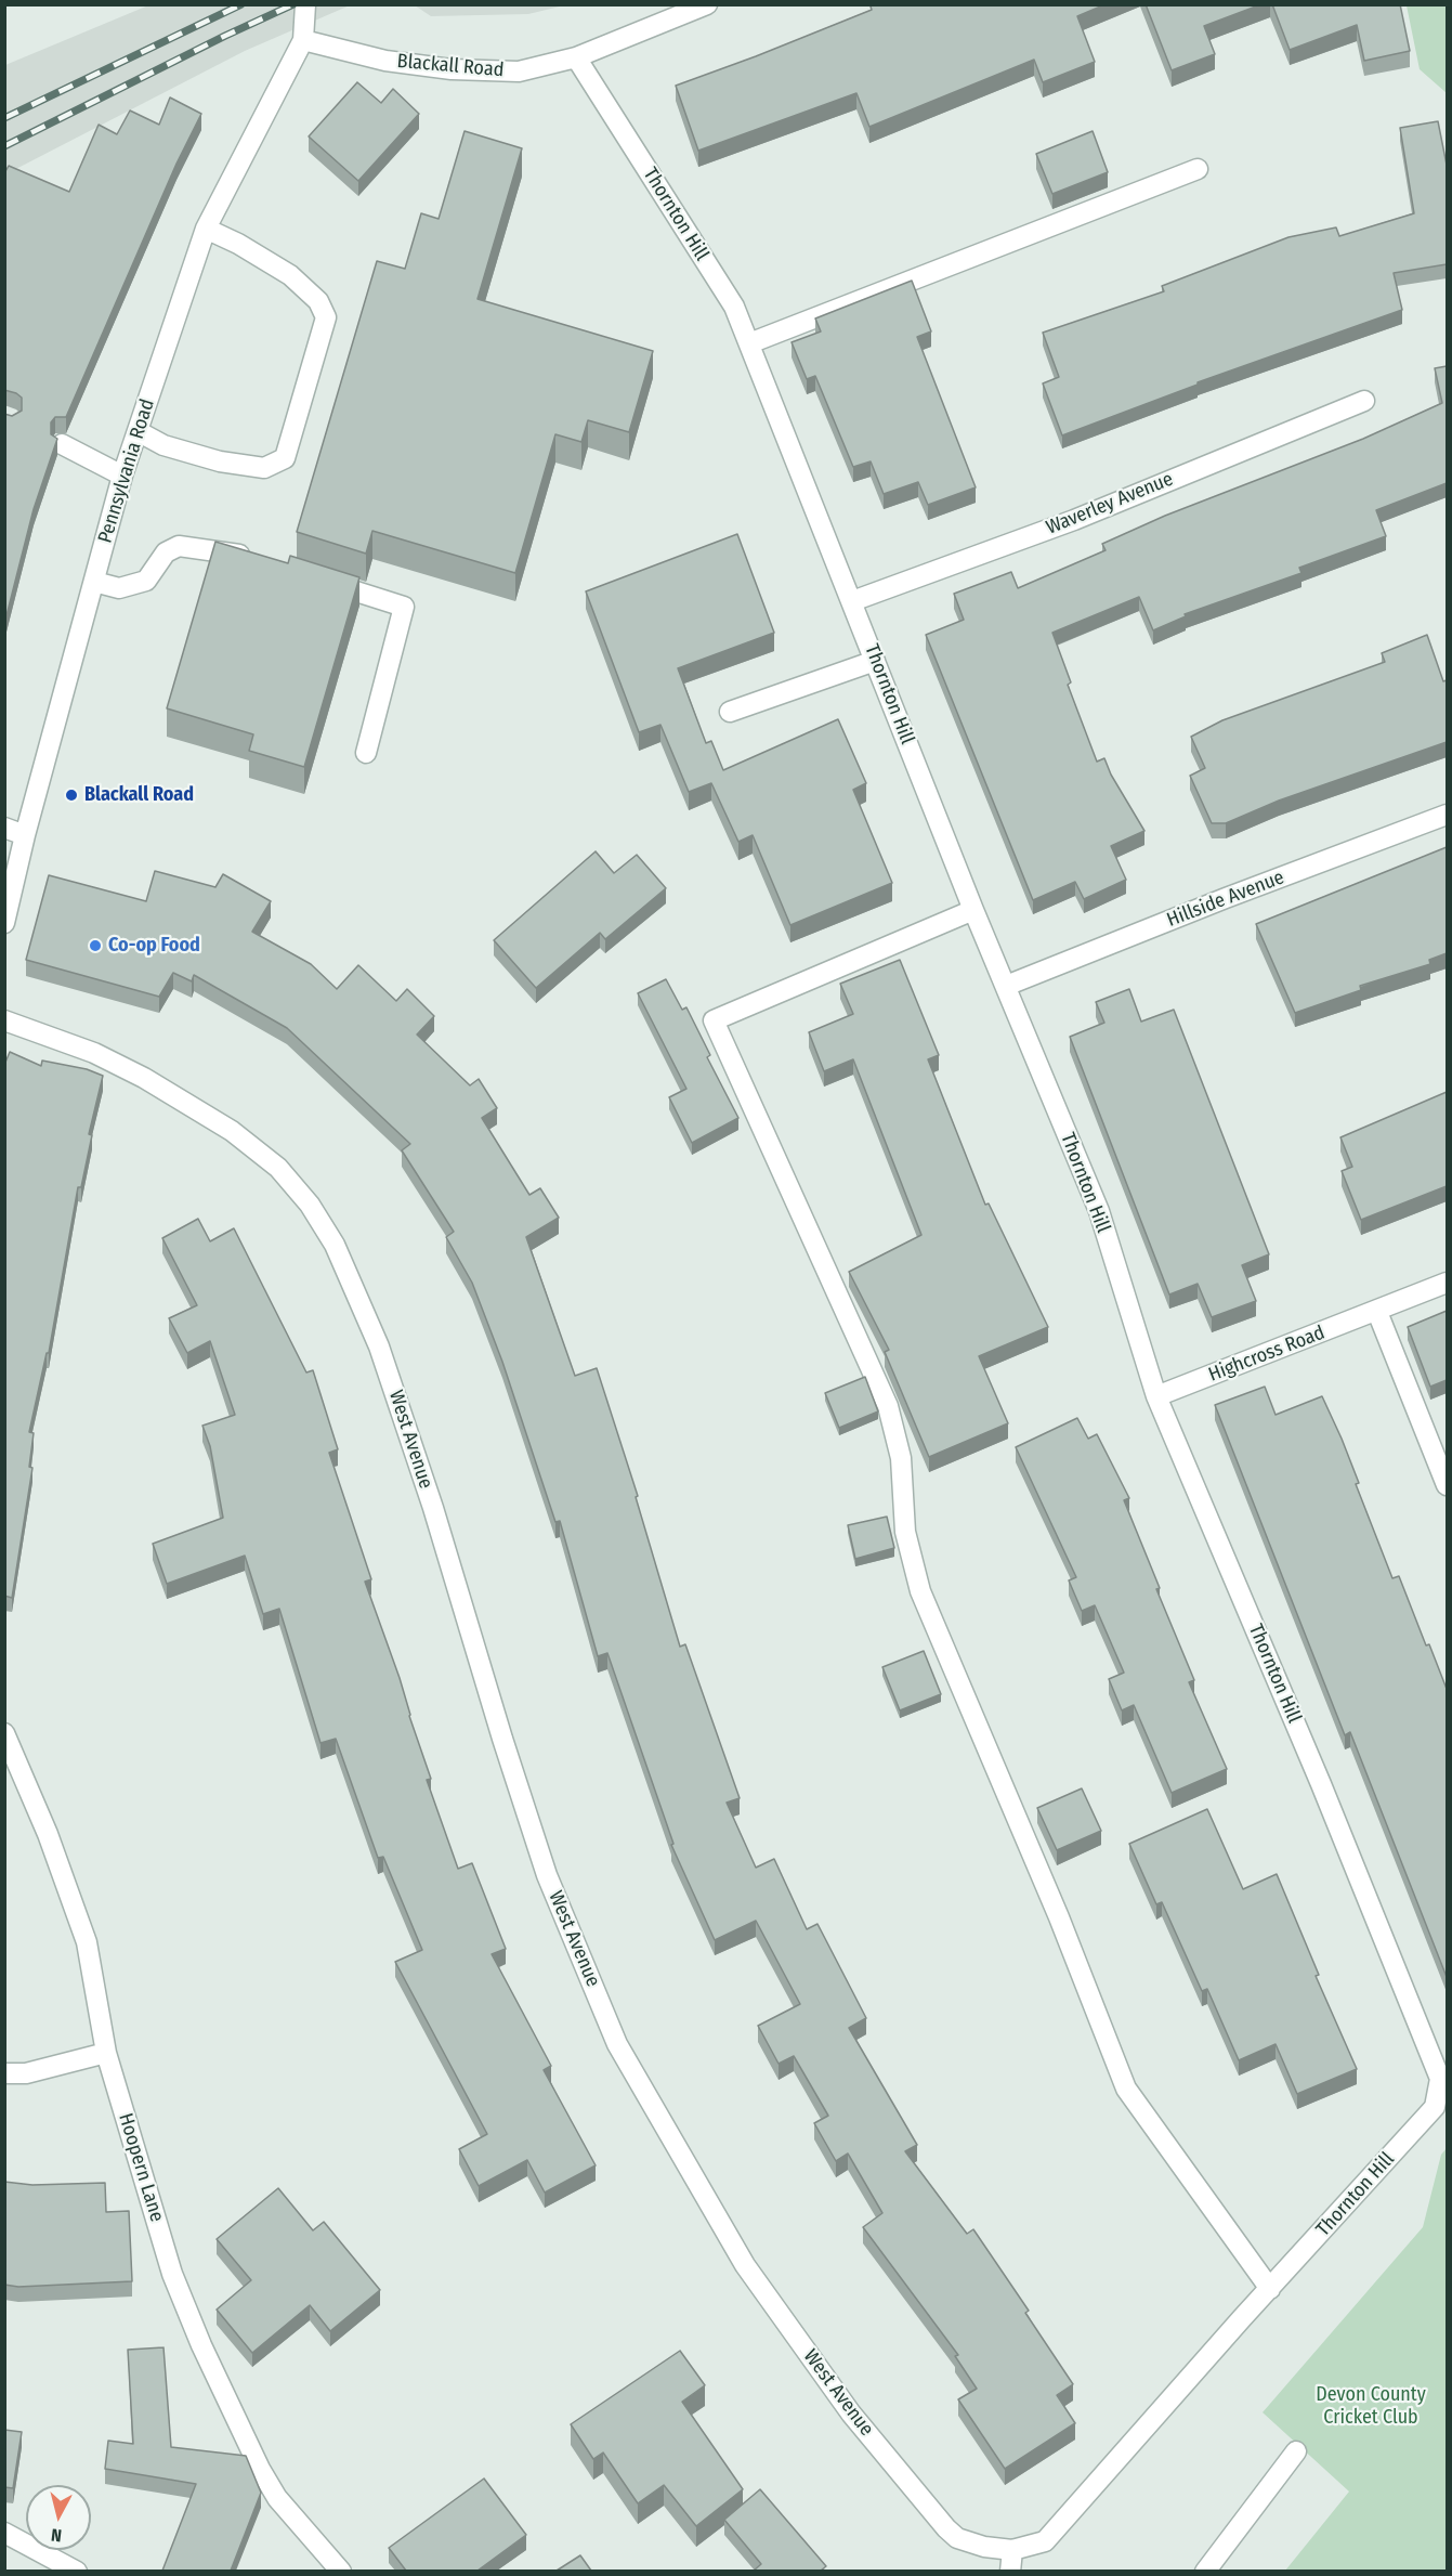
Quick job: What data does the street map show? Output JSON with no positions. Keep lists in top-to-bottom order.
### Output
{
  "streets": {
    "street": [
      "Blackall Road",
      "Thornton Hill",
      "Pennsylvania Road",
      "Waverley Avenue",
      "Hillside Avenue",
      "Highcross Road",
      "West Avenue",
      "Hoopern Lane"
    ]
  },
  "crossings": [
    ["Blackall Road", "Thornton Hill"],
    ["Blackall Road", "Pennsylvania Road"],
    ["Thornton Hill", "Waverley Avenue"],
    ["Thornton Hill", "Hillside Avenue"],
    ["Thornton Hill", "Highcross Road"],
    ["Thornton Hill", "West Avenue"]
  ],
  "parks": ["Devon County Cricket Club"],
  "places": ["Blackall Road", "Co-op Food"],
  "north": "bottom"
}
